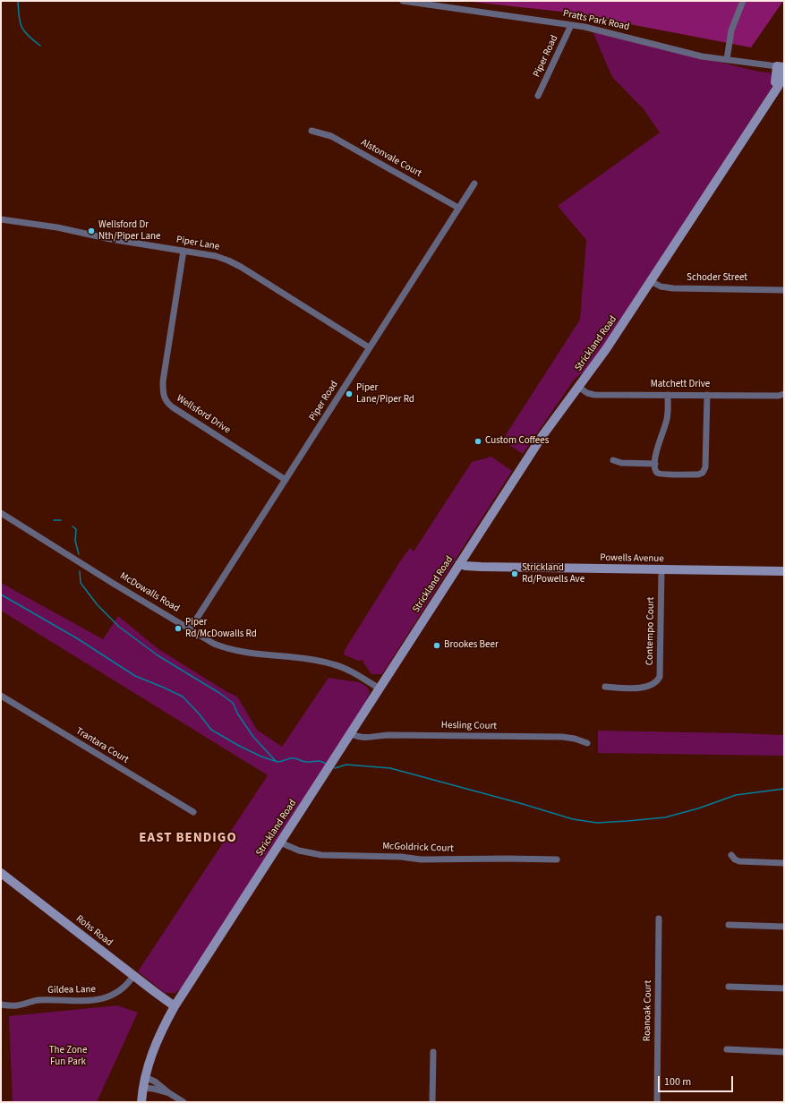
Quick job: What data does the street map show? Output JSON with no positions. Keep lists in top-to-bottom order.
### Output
{
  "streets": {
    "main road": ["Strickland Road", "Powells Avenue", "Rohs Road"],
    "street": [
      "Pratts Park Road",
      "Piper Road",
      "Alstonvale Court",
      "Piper Lane",
      "Schoder Street",
      "Matchett Drive",
      "Wellsford Drive",
      "McDowalls Road",
      "Contempo Court",
      "Hesling Court",
      "Trantara Court",
      "McGoldrick Court",
      "Gildea Lane",
      "Roanoak Court"
    ]
  },
  "crossings": [
    ["Pratts Park Road", "Piper Road"],
    ["Pratts Park Road", "Strickland Road"],
    ["Piper Road", "Alstonvale Court"],
    ["Piper Road", "Piper Lane"],
    ["Piper Road", "Wellsford Drive"],
    ["Piper Road", "McDowalls Road"],
    ["Piper Lane", "Wellsford Drive"],
    ["Schoder Street", "Strickland Road"],
    ["Strickland Road", "Matchett Drive"],
    ["Strickland Road", "Powells Avenue"],
    ["Strickland Road", "McDowalls Road"],
    ["Strickland Road", "Hesling Court"],
    ["Strickland Road", "McGoldrick Court"],
    ["Strickland Road", "Rohs Road"],
    ["Powells Avenue", "Contempo Court"],
    ["Rohs Road", "Gildea Lane"]
  ],
  "districts": ["EAST BENDIGO"],
  "parks": ["The Zone Fun Park"],
  "places": [
    "Wellsford Dr Nth/Piper Lane",
    "Piper Lane/Piper Rd",
    "Custom Coffees",
    "Strickland Rd/Powells Ave",
    "Piper Rd/McDowalls Rd",
    "Brookes Beer"
  ],
  "scale_bar": "100 m"
}
